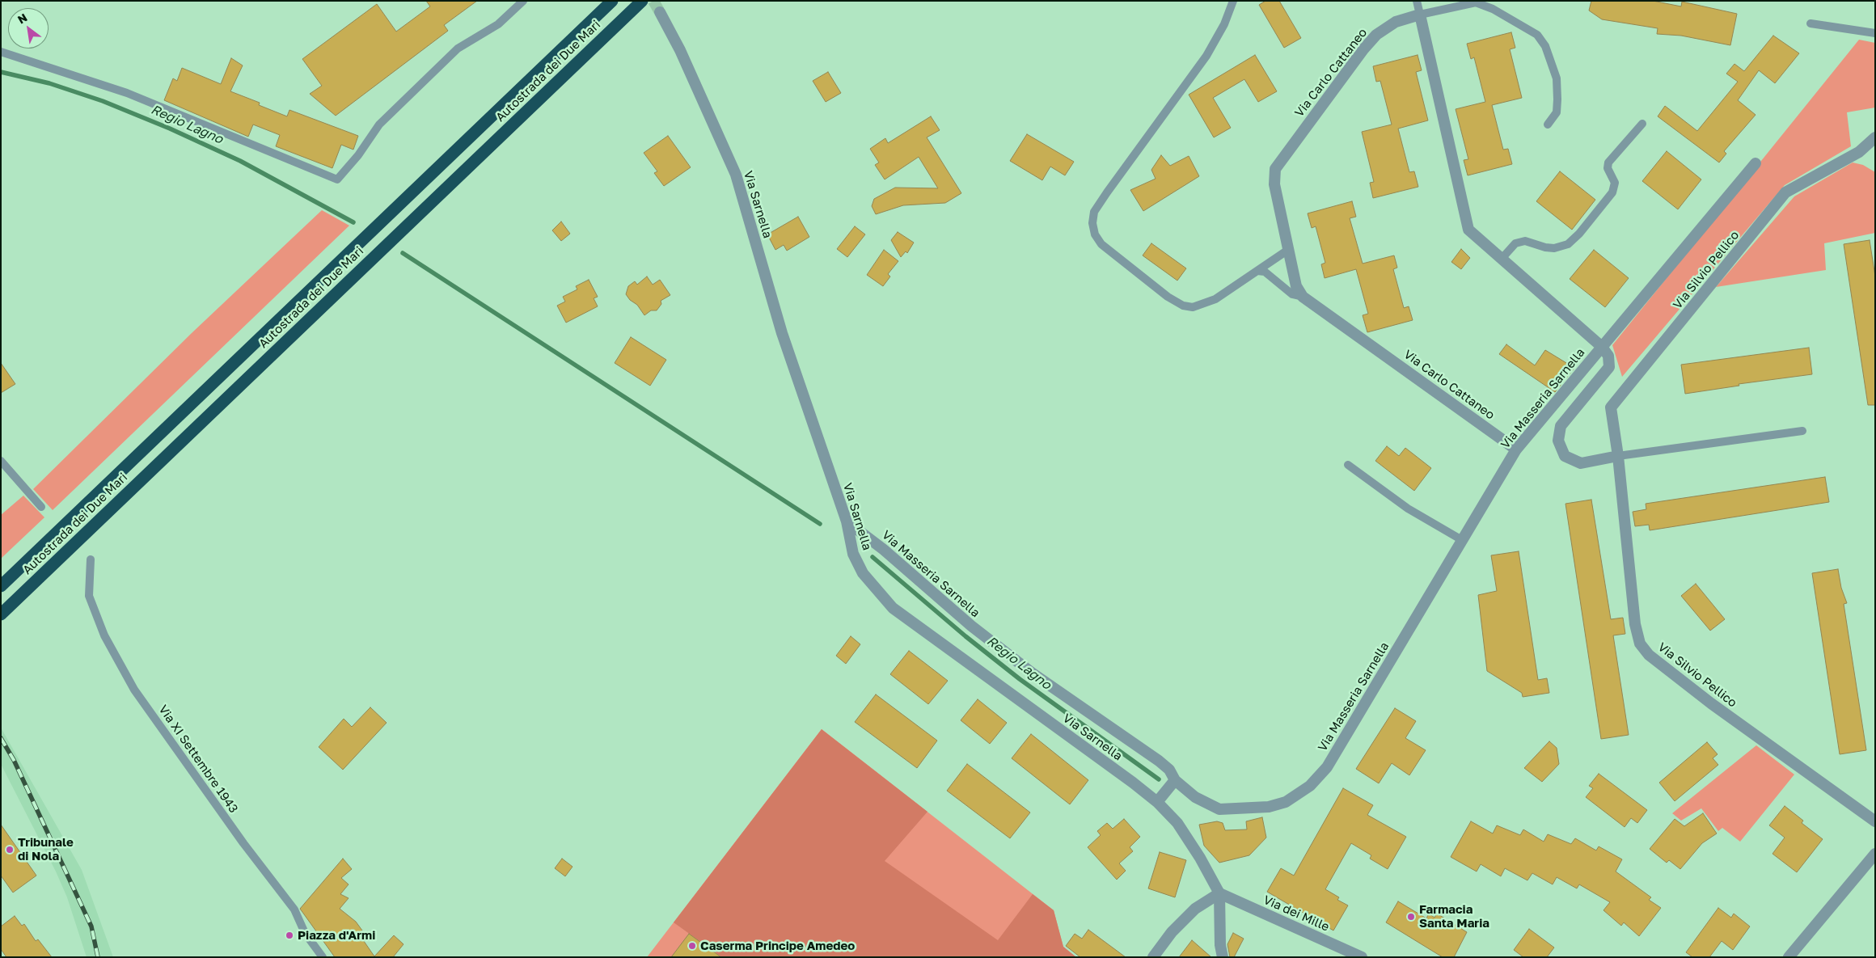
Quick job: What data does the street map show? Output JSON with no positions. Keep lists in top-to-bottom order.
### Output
{
  "streets": {
    "highway": ["Autostrada dei Due Mari"],
    "street": [
      "Via Carlo Cattaneo",
      "Via Sarnella",
      "Via Silvio Pellico",
      "Via Masseria Sarnella",
      "Via dei Mille"
    ],
    "lane": ["Via XI Settembre 1943"]
  },
  "crossings": [
    ["Via Carlo Cattaneo", "Via Masseria Sarnella"],
    ["Via Sarnella", "Via Masseria Sarnella"],
    ["Via Sarnella", "Via dei Mille"]
  ],
  "water": ["Regio Lagno"],
  "places": [
    "Tribunale di Nola",
    "Farmacia Santa Maria",
    "Piazza d'Armi",
    "Caserma Principe Amedeo"
  ],
  "north": "top left"
}
